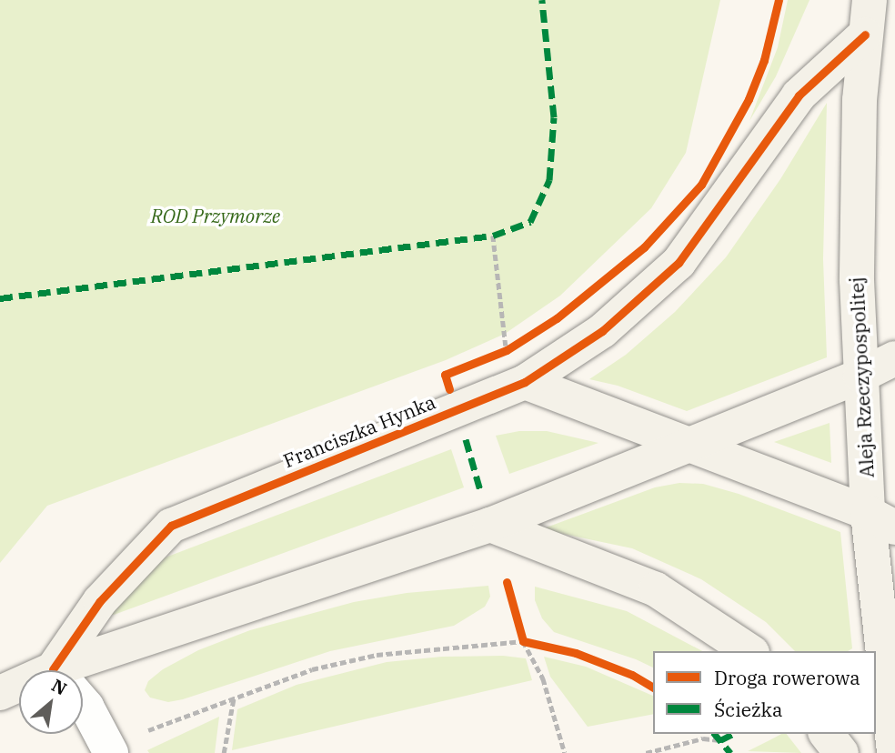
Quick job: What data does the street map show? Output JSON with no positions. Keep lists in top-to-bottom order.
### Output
{
  "streets": {
    "street": ["Aleja Rzeczypospolitej", "Franciszka Hynka"]
  },
  "crossings": [
    ["Aleja Rzeczypospolitej", "Franciszka Hynka"]
  ],
  "parks": ["ROD Przymorze"],
  "legend": ["Droga rowerowa", "Ścieżka"],
  "north": "top right"
}
